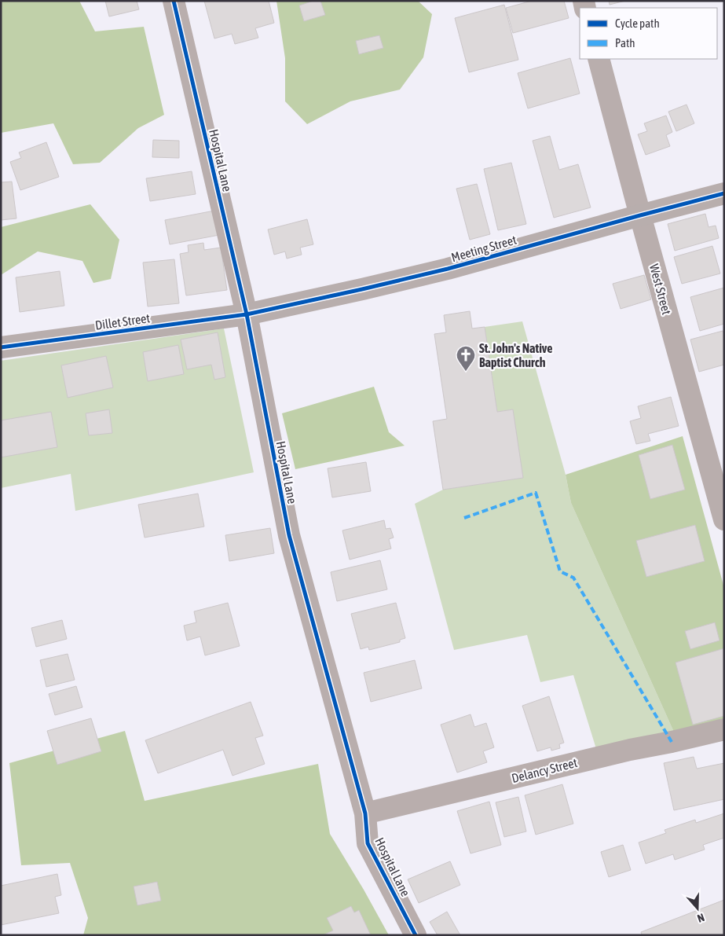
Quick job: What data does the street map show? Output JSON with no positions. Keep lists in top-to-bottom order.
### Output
{
  "streets": {
    "street": [
      "Hospital Lane",
      "Meeting Street",
      "West Street",
      "Dillet Street",
      "Delancy Street"
    ]
  },
  "crossings": [
    ["Hospital Lane", "Meeting Street"],
    ["Hospital Lane", "Dillet Street"],
    ["Hospital Lane", "Delancy Street"],
    ["Meeting Street", "West Street"],
    ["Meeting Street", "Dillet Street"]
  ],
  "places": {
    "church": ["St. John's Native Baptist Church"]
  },
  "legend": ["Cycle path", "Path"],
  "north": "bottom"
}
